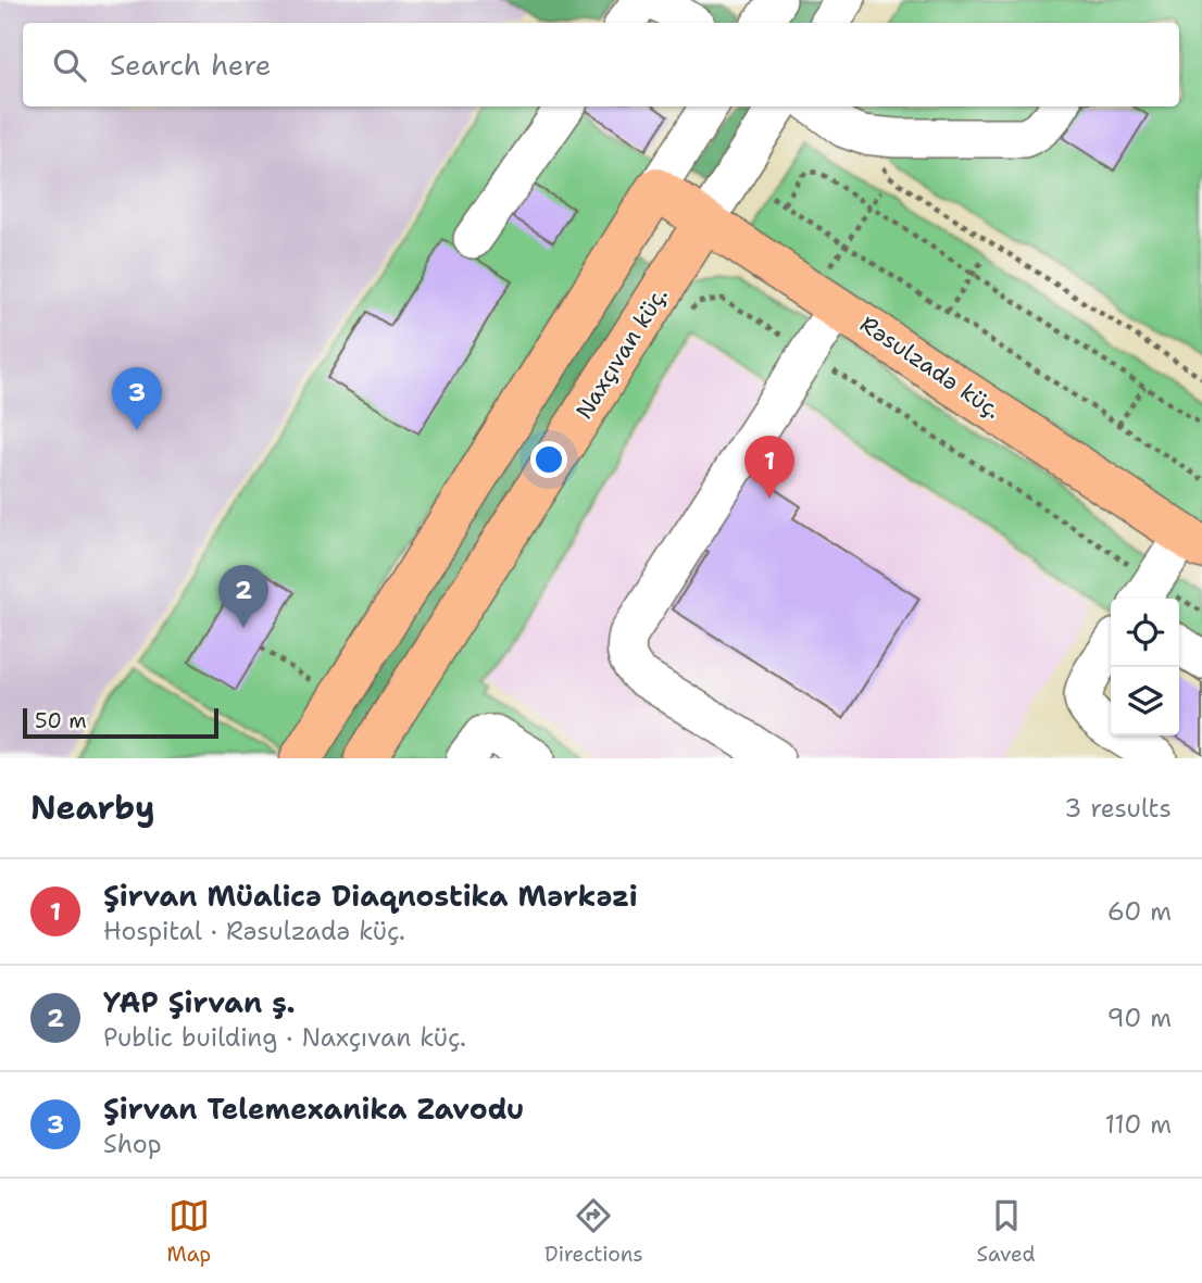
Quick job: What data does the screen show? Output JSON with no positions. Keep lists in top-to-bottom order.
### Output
{
  "streets": {
    "main road": ["Naxçıvan küç.", "Rəsulzadə küç."]
  },
  "crossings": [
    ["Naxçıvan küç.", "Rəsulzadə küç."]
  ],
  "scale_bar": "50 m",
  "page": {
    "search": "Search here",
    "pins": ["3", "1", "2"],
    "scale": "50 m",
    "heading": ["Nearby", "3 results"],
    "list": [
      {
        "mark": "1",
        "name": "Şirvan Müalicə Diaqnostika Mərkəzi",
        "note": "Hospital · Rəsulzadə küç.",
        "value": "60 m"
      },
      {
        "mark": "2",
        "name": "YAP Şirvan ş.",
        "note": "Public building · Naxçıvan küç.",
        "value": "90 m"
      },
      {
        "mark": "3",
        "name": "Şirvan Telemexanika Zavodu",
        "note": "Shop",
        "value": "110 m"
      }
    ],
    "nav": ["Map", "Directions", "Saved"]
  }
}
